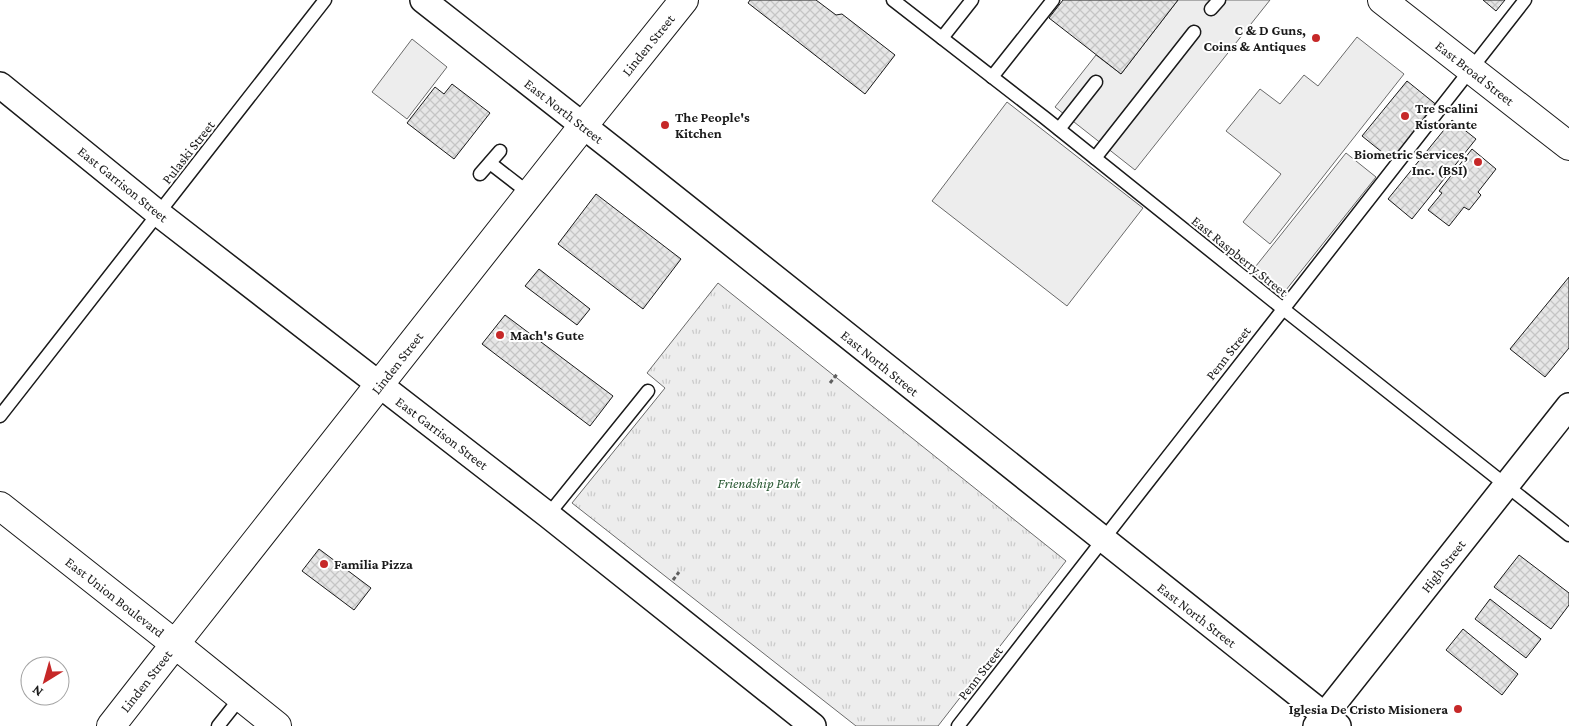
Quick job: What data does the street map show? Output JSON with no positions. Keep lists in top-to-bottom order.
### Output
{
  "streets": {
    "main road": ["Linden Street", "East Broad Street", "East Union Boulevard"],
    "street": ["East North Street", "East Garrison Street", "High Street"],
    "lane": ["Pulaski Street", "East Raspberry Street", "Penn Street"]
  },
  "crossings": [
    ["Linden Street", "East North Street"],
    ["Linden Street", "East Garrison Street"],
    ["Linden Street", "East Union Boulevard"],
    ["East Broad Street", "Penn Street"],
    ["East North Street", "Penn Street"],
    ["East North Street", "High Street"],
    ["Pulaski Street", "East Garrison Street"],
    ["East Raspberry Street", "Penn Street"],
    ["East Raspberry Street", "High Street"]
  ],
  "parks": ["Friendship Park"],
  "places": [
    "C & D Guns, Coins & Antiques",
    "Tre Scalini Ristorante",
    "The People's Kitchen",
    "Biometric Services, Inc. (BSI)",
    "Mach's Gute",
    "Familia Pizza",
    "Iglesia De Cristo Misionera"
  ],
  "north": "bottom left"
}
